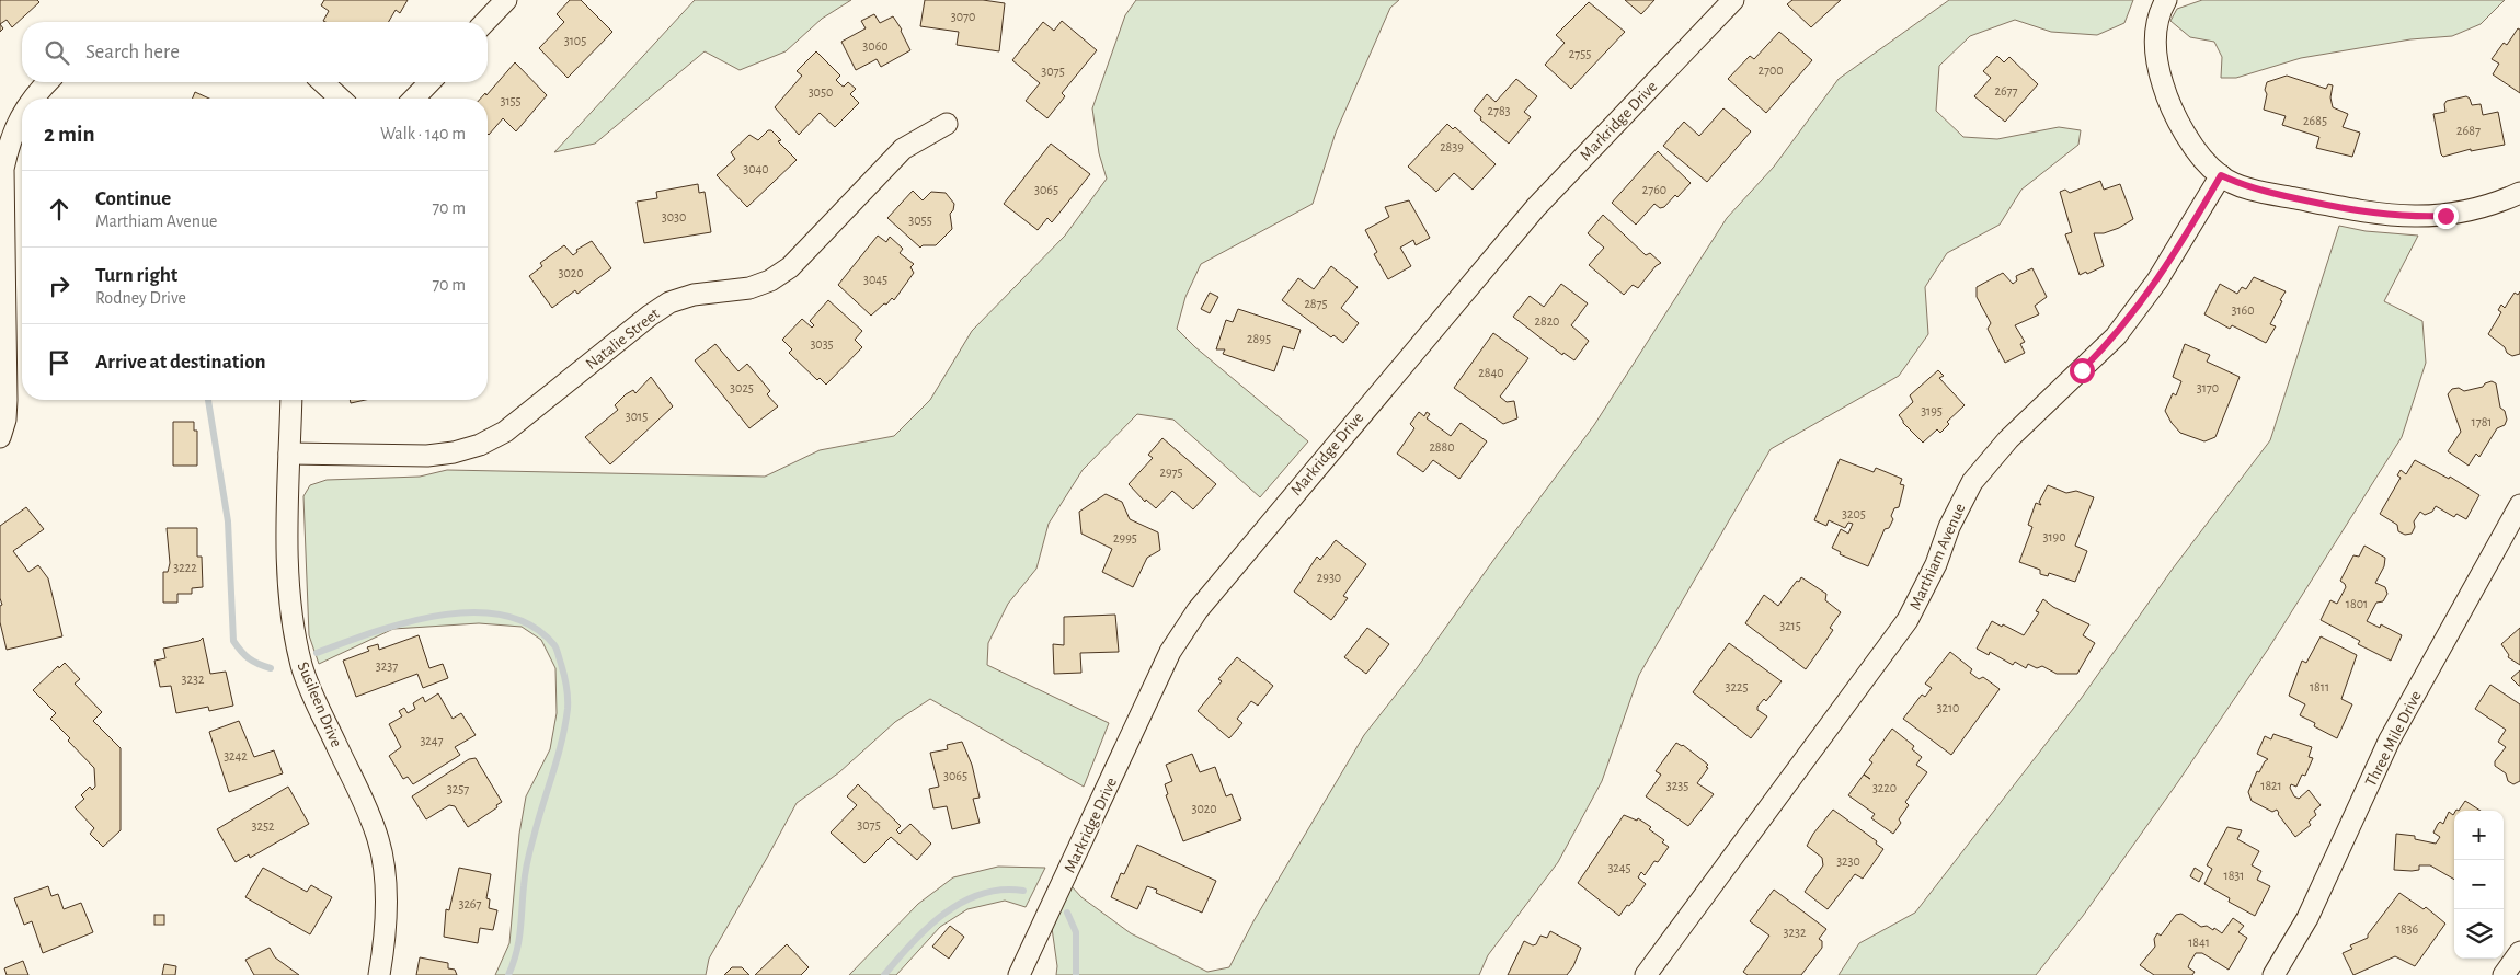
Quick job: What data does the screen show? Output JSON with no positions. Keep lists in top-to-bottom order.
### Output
{
  "streets": {
    "street": [
      "Markridge Drive",
      "Natalie Street",
      "Marthiam Avenue",
      "Susileen Drive",
      "Three Mile Drive"
    ]
  },
  "crossings": [
    ["Natalie Street", "Susileen Drive"]
  ],
  "house_numbers": [
    "3070",
    "3105",
    "3060",
    "2755",
    "2700",
    "3075",
    "2677",
    "3050",
    "3155",
    "2783",
    "2685",
    "2687",
    "2839",
    "3040",
    "3065",
    "2760",
    "3030",
    "3055",
    "3020",
    "3045",
    "2875",
    "3160",
    "2820",
    "2895",
    "3035",
    "2840",
    "3025",
    "3170",
    "3195",
    "3015",
    "1781",
    "2880",
    "2975",
    "3205",
    "3190",
    "2995",
    "3222",
    "2930",
    "1801",
    "3215",
    "3237",
    "3232",
    "3225",
    "1811",
    "3210",
    "3247",
    "3242",
    "3065",
    "3235",
    "1821",
    "3220",
    "3257",
    "3020",
    "3075",
    "3252",
    "3230",
    "3245",
    "1831",
    "3267",
    "1836",
    "3232",
    "1841"
  ],
  "page": {
    "search": "Search here",
    "heading": ["2 min", "Walk · 140 m"],
    "list": [
      ["Continue", "Marthiam Avenue", "70 m"],
      ["Turn right", "Rodney Drive", "70 m"],
      "Arrive at destination"
    ],
    "map_buttons": ["+", "−"]
  }
}
